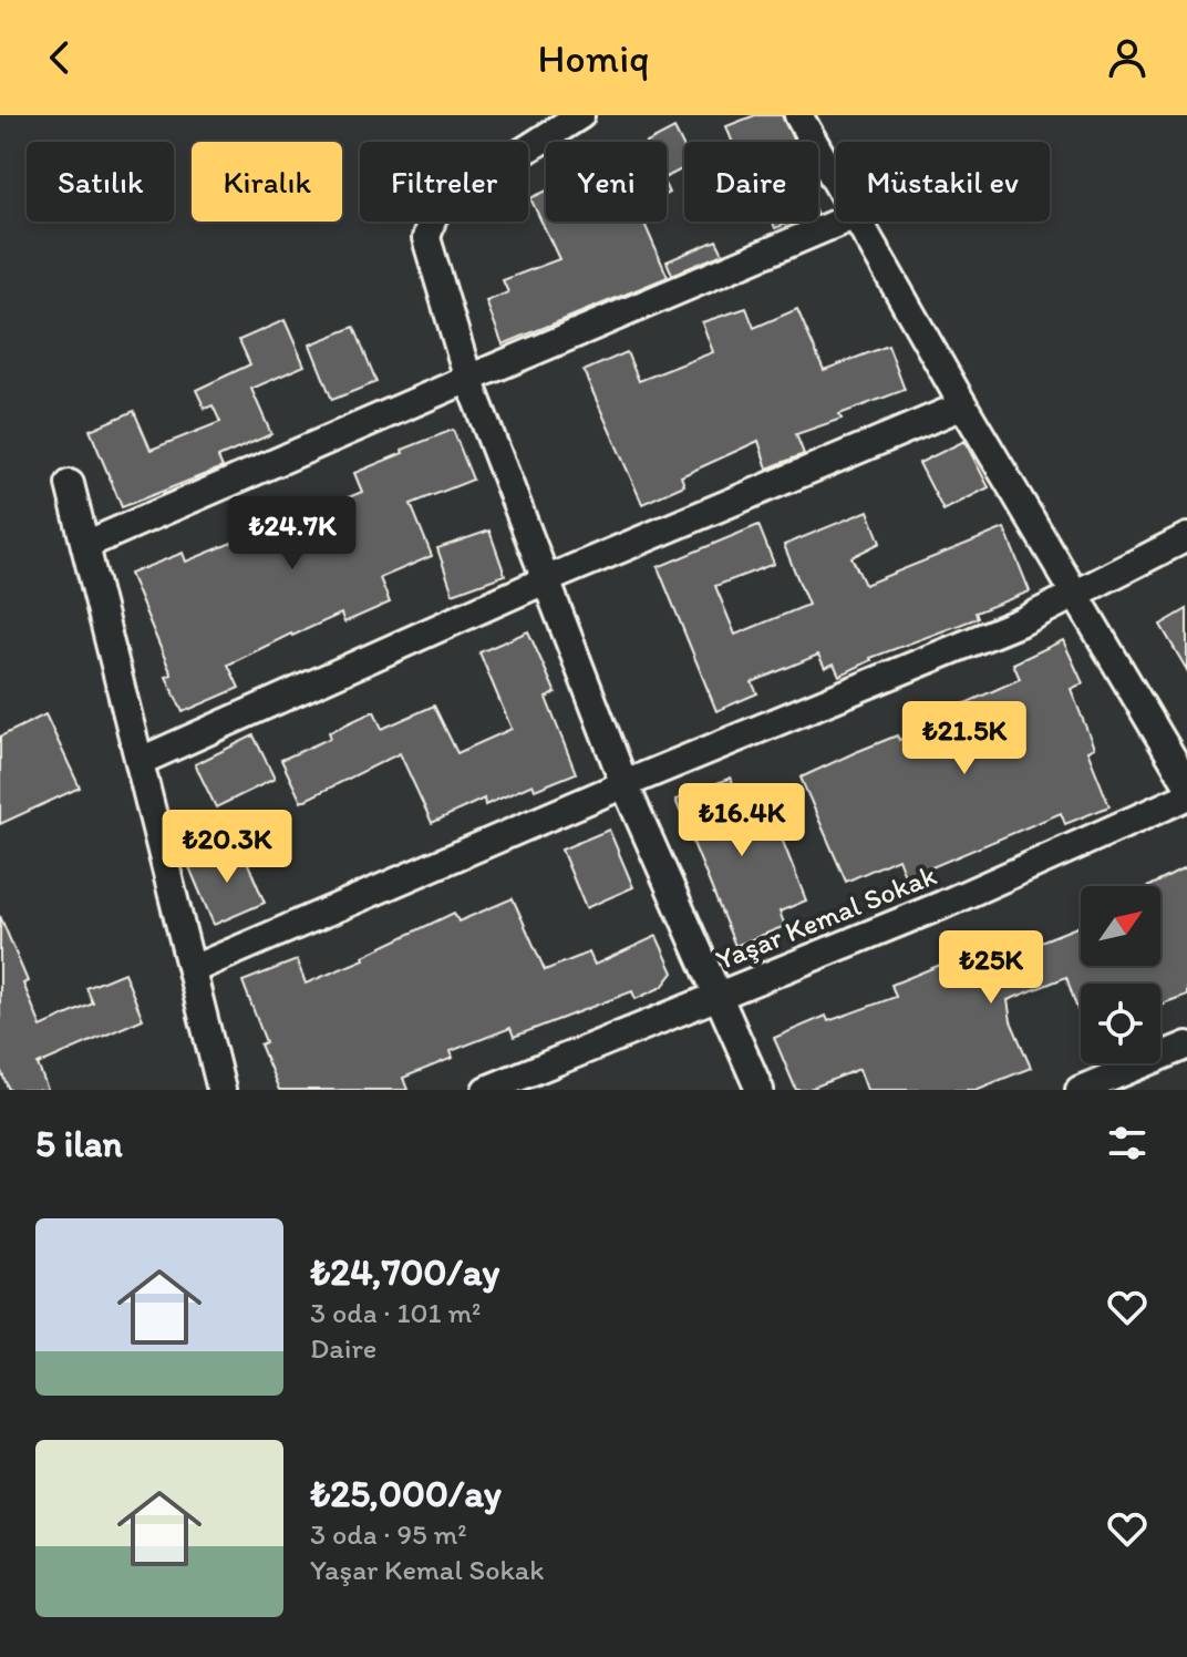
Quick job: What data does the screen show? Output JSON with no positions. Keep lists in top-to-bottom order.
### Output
{
  "streets": {
    "street": ["Yaşar Kemal Sokak"]
  },
  "north": "top right",
  "page": {
    "header": "Homiq",
    "chip": [
      "Satılık",
      "Kiralık",
      "Filtreler",
      "Yeni",
      "Daire",
      "Müstakil ev"
    ],
    "price": [
      "₺24.7K",
      "₺21.5K",
      "₺16.4K",
      "₺20.3K",
      "₺25K"
    ],
    "heading": "5 ilan",
    "list": [
      {
        "name": "₺24,700/ay",
        "note": "3 oda · 101 m² · Daire"
      },
      {
        "name": "₺25,000/ay",
        "note": "3 oda · 95 m² · Yaşar Kemal Sokak"
      }
    ]
  }
}
